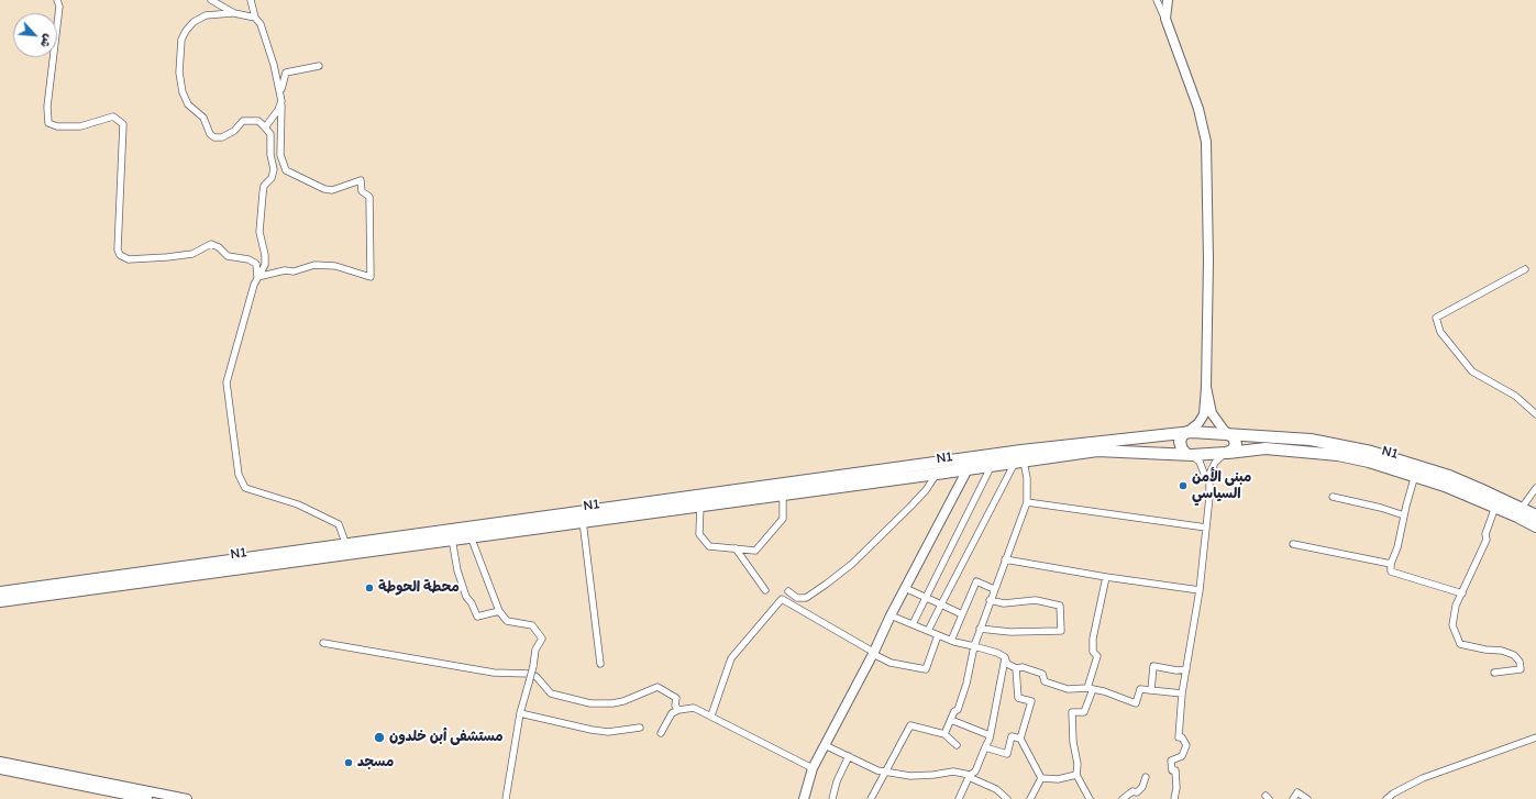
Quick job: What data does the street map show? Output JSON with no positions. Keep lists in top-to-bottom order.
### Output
{
  "streets": {
    "highway": ["N1"]
  },
  "places": [
    "مبنى الأمن السياسي",
    "محطة الحوطة",
    "مستشفى أبن خلدون",
    "مسجد"
  ],
  "north": "bottom right"
}
